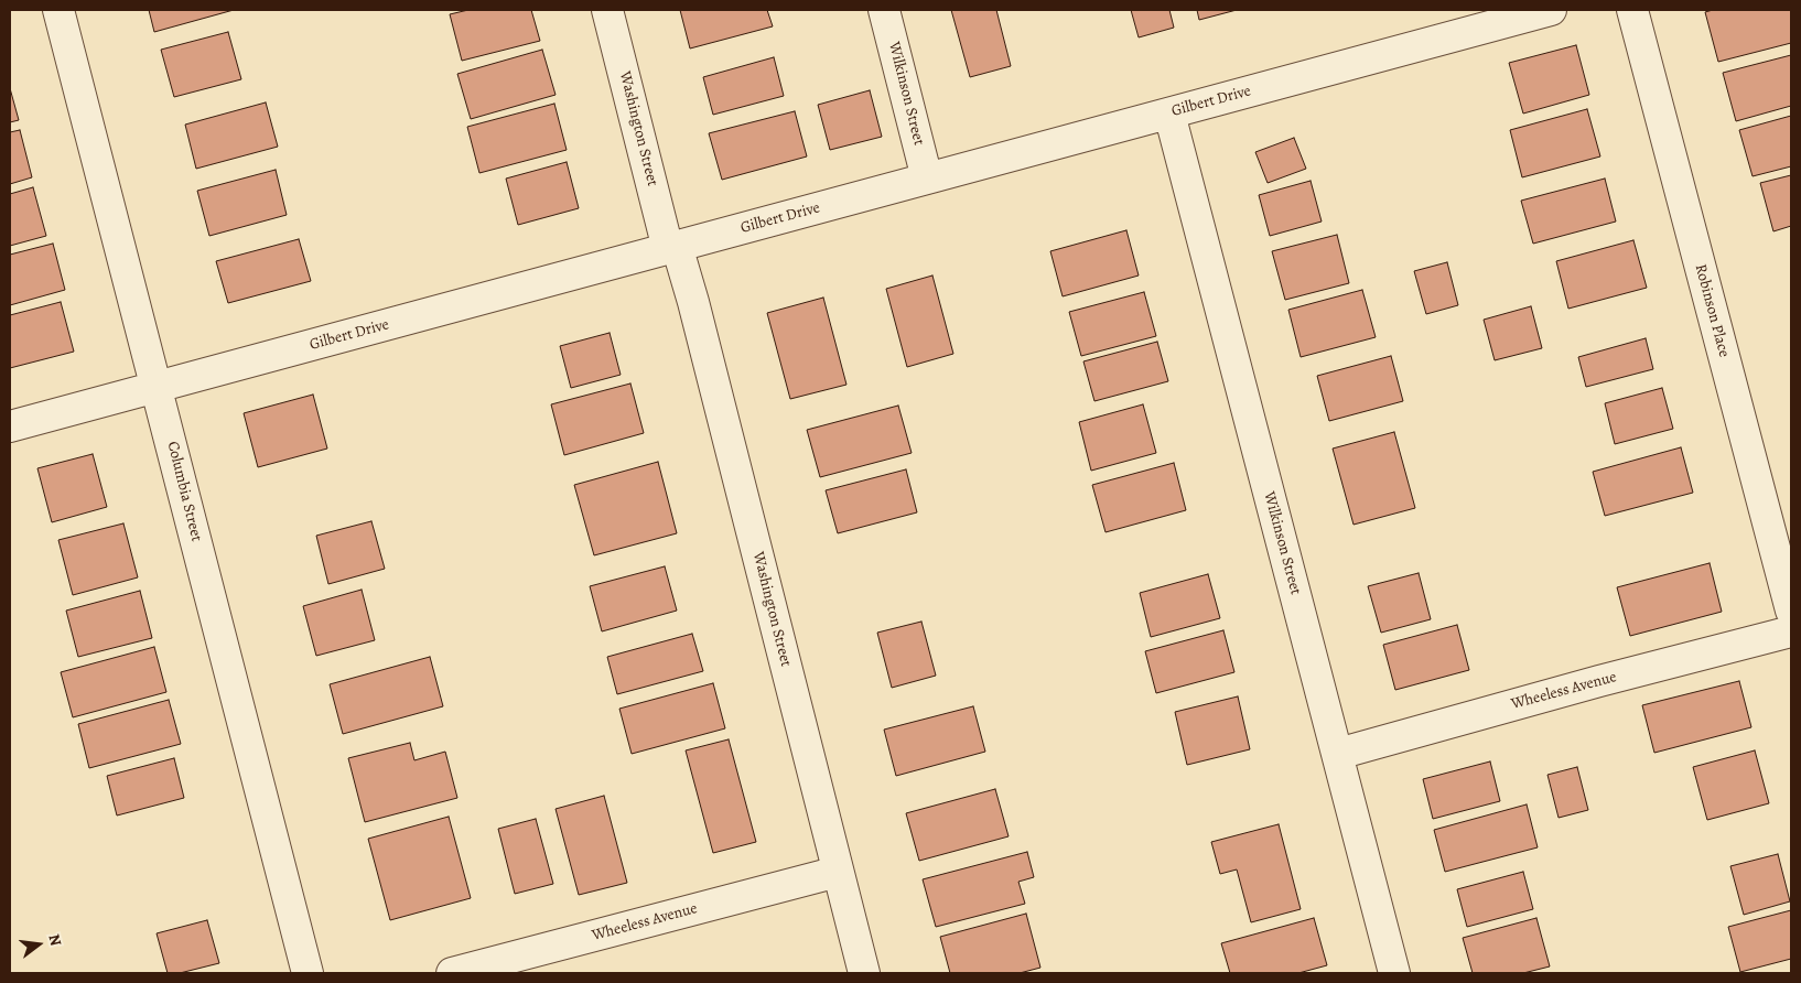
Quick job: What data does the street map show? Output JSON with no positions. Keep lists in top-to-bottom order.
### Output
{
  "streets": {
    "street": [
      "Wilkinson Street",
      "Gilbert Drive",
      "Washington Street",
      "Robinson Place",
      "Columbia Street",
      "Wheeless Avenue"
    ]
  },
  "crossings": [
    ["Wilkinson Street", "Gilbert Drive"],
    ["Wilkinson Street", "Wheeless Avenue"],
    ["Gilbert Drive", "Washington Street"],
    ["Gilbert Drive", "Columbia Street"],
    ["Washington Street", "Wheeless Avenue"]
  ],
  "north": "right"
}
